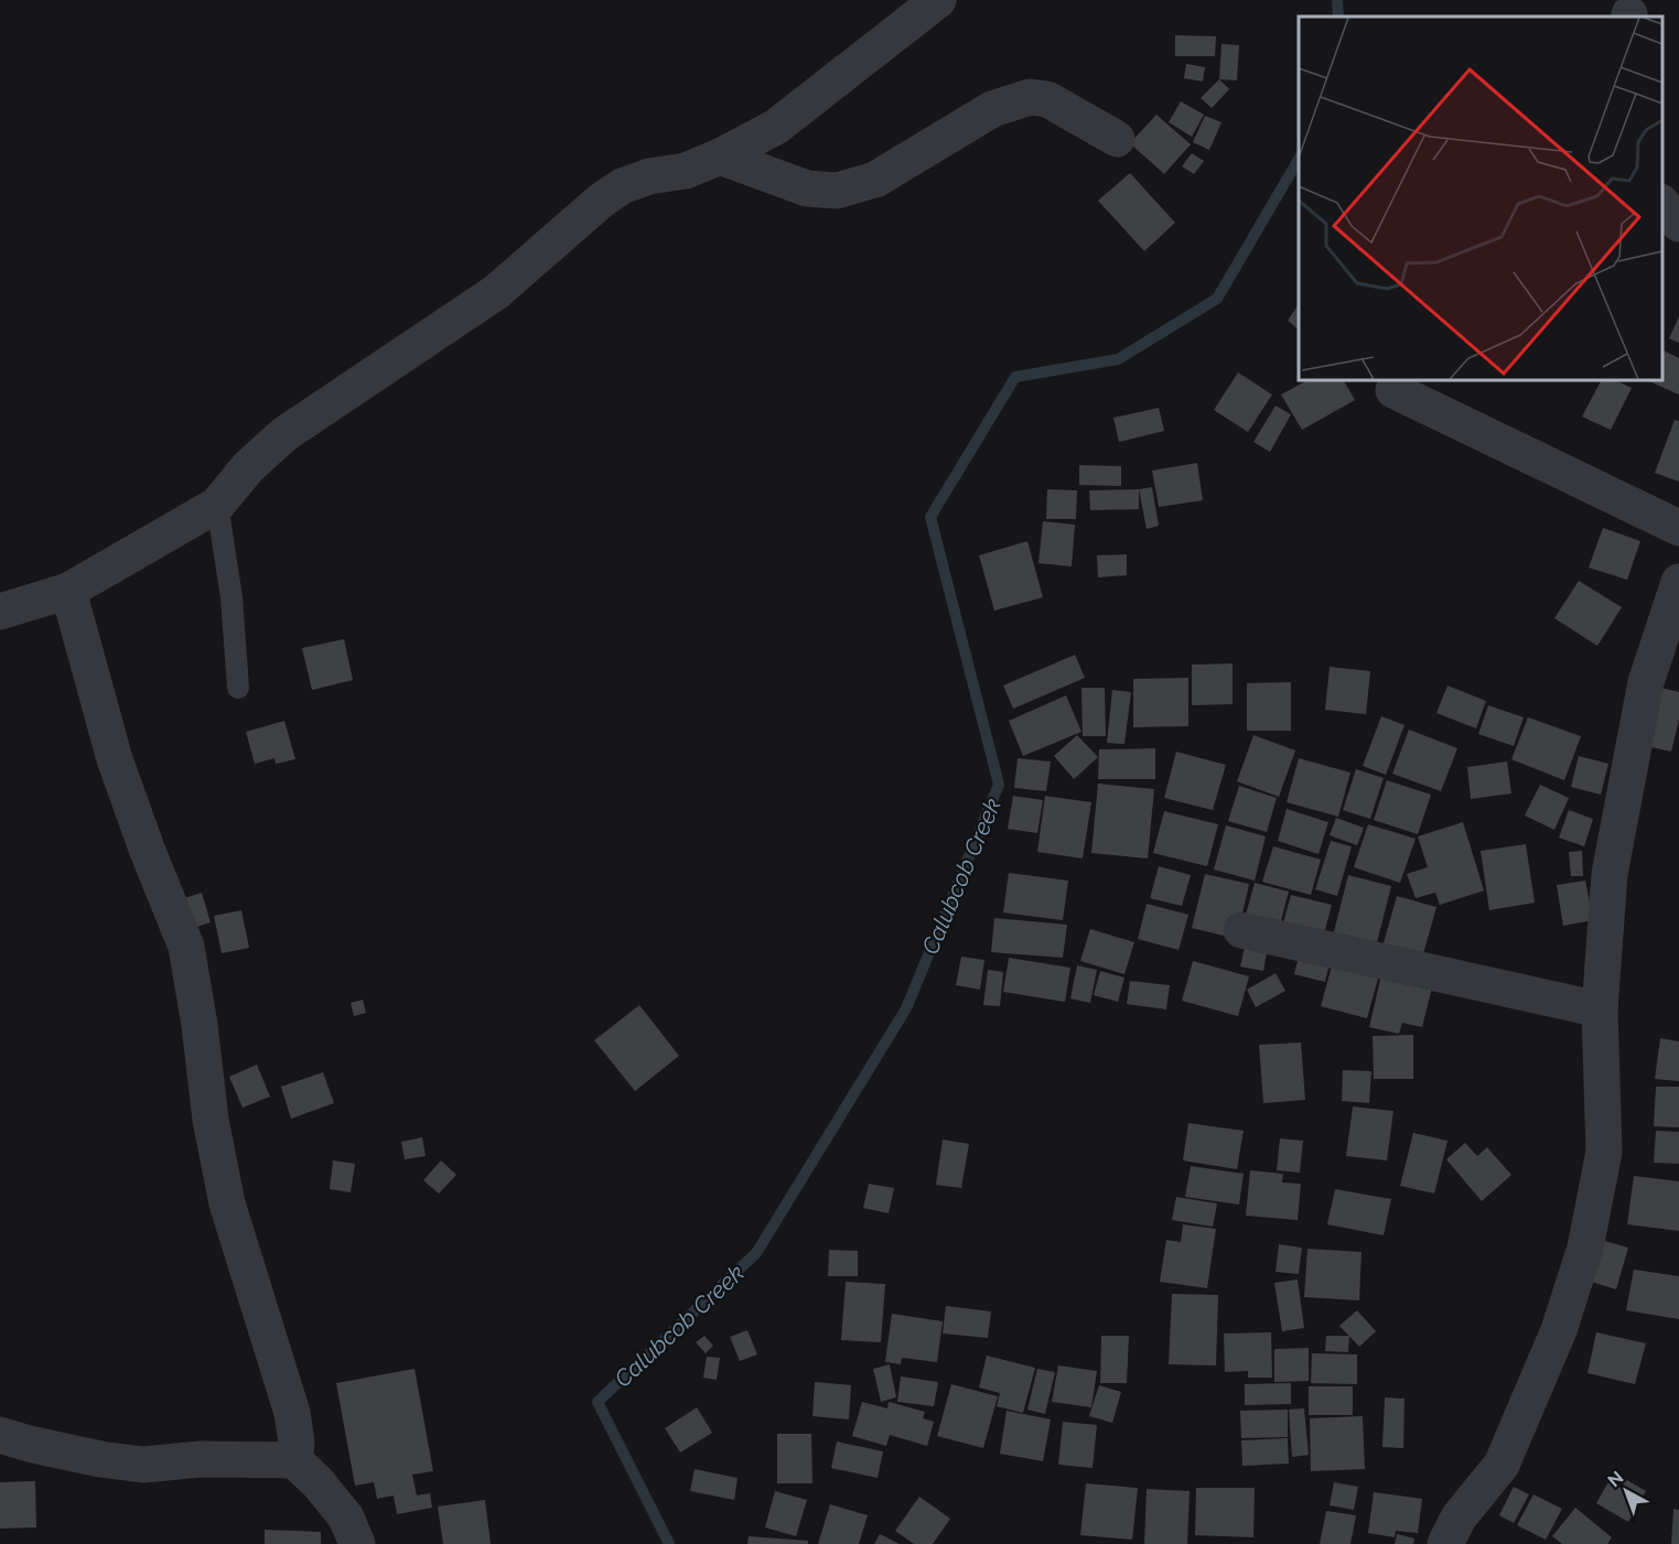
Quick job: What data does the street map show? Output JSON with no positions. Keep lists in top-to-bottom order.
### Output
{
  "water": ["Calubcob Creek"],
  "north": "top left"
}
